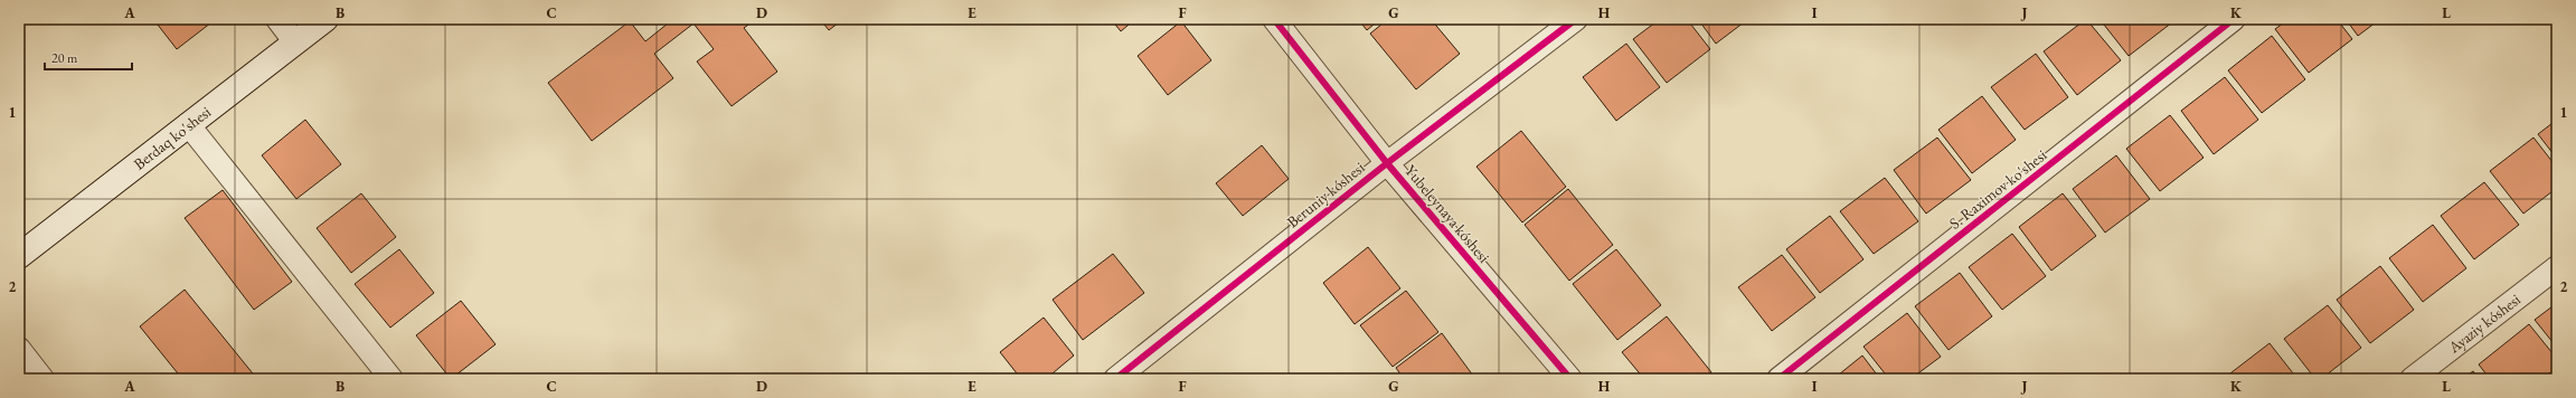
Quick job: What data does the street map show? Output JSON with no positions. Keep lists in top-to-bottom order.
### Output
{
  "streets": {
    "street": [
      "Berdaq ko'shesi",
      "S. Raximov ko'shesi",
      "Beruniy kóshesi",
      "Yubeleynaya kóshesi",
      "Ayaziy kóshesi"
    ]
  },
  "crossings": [
    ["Beruniy kóshesi", "Yubeleynaya kóshesi"]
  ],
  "scale_bar": "20 m",
  "grid": {
    "columns": [
      "A",
      "B",
      "C",
      "D",
      "E",
      "F",
      "G",
      "H",
      "I",
      "J",
      "K",
      "L"
    ],
    "rows": ["1", "2"]
  }
}
